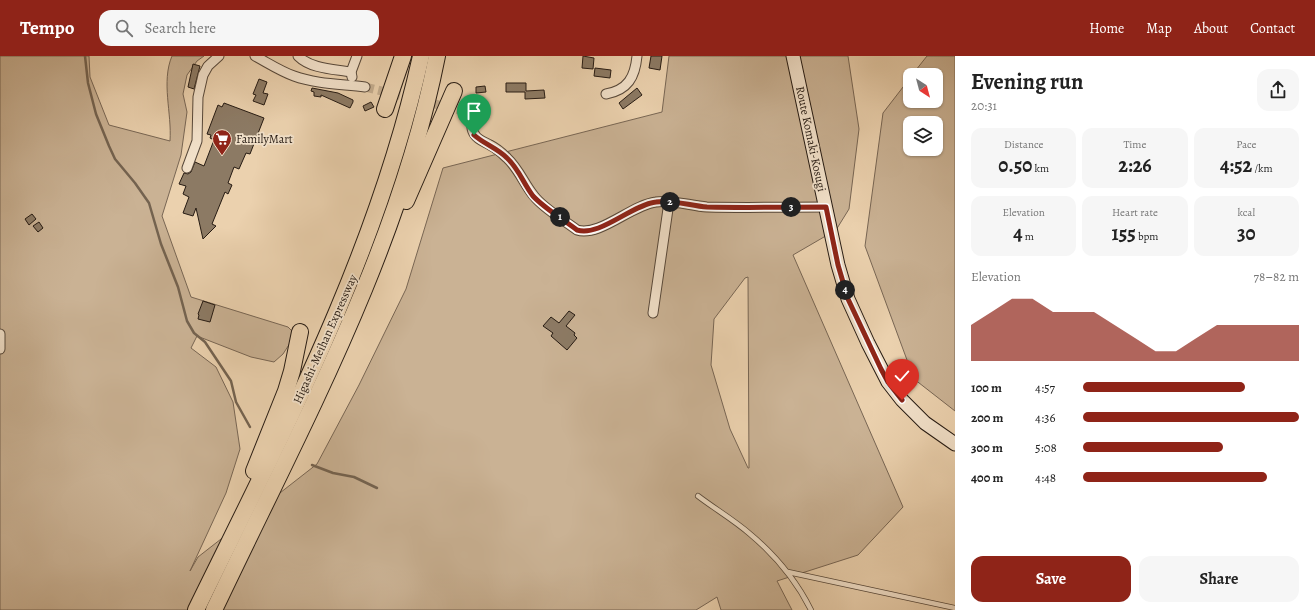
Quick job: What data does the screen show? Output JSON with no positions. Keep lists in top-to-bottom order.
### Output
{
  "streets": {
    "highway": ["Higashi-Meihan Expressway"],
    "main road": ["Route Komaki-Kosugi"]
  },
  "places": {
    "supermarket": ["FamilyMart"]
  },
  "north": "bottom right",
  "page": {
    "header": "Tempo",
    "search": "Search here",
    "nav": [
      "Home",
      "Map",
      "About",
      "Contact"
    ],
    "heading": ["Evening run", "20:31"],
    "stats": [
      ["Distance", "0.50 km"],
      ["Time", "2:26"],
      ["Pace", "4:52 /km"],
      ["Elevation", "4 m"],
      ["Heart rate", "155 bpm"],
      ["kcal", "30"]
    ],
    "pins": [
      "2",
      "3",
      "1",
      "4"
    ],
    "chart": ["Elevation", "78–82 m"],
    "list": [
      {
        "name": "100 m",
        "note": "4:57"
      },
      {
        "name": "200 m",
        "note": "4:36"
      },
      {
        "name": "300 m",
        "note": "5:08"
      },
      {
        "name": "400 m",
        "note": "4:48"
      }
    ],
    "buttons": ["Save", "Share"]
  }
}
